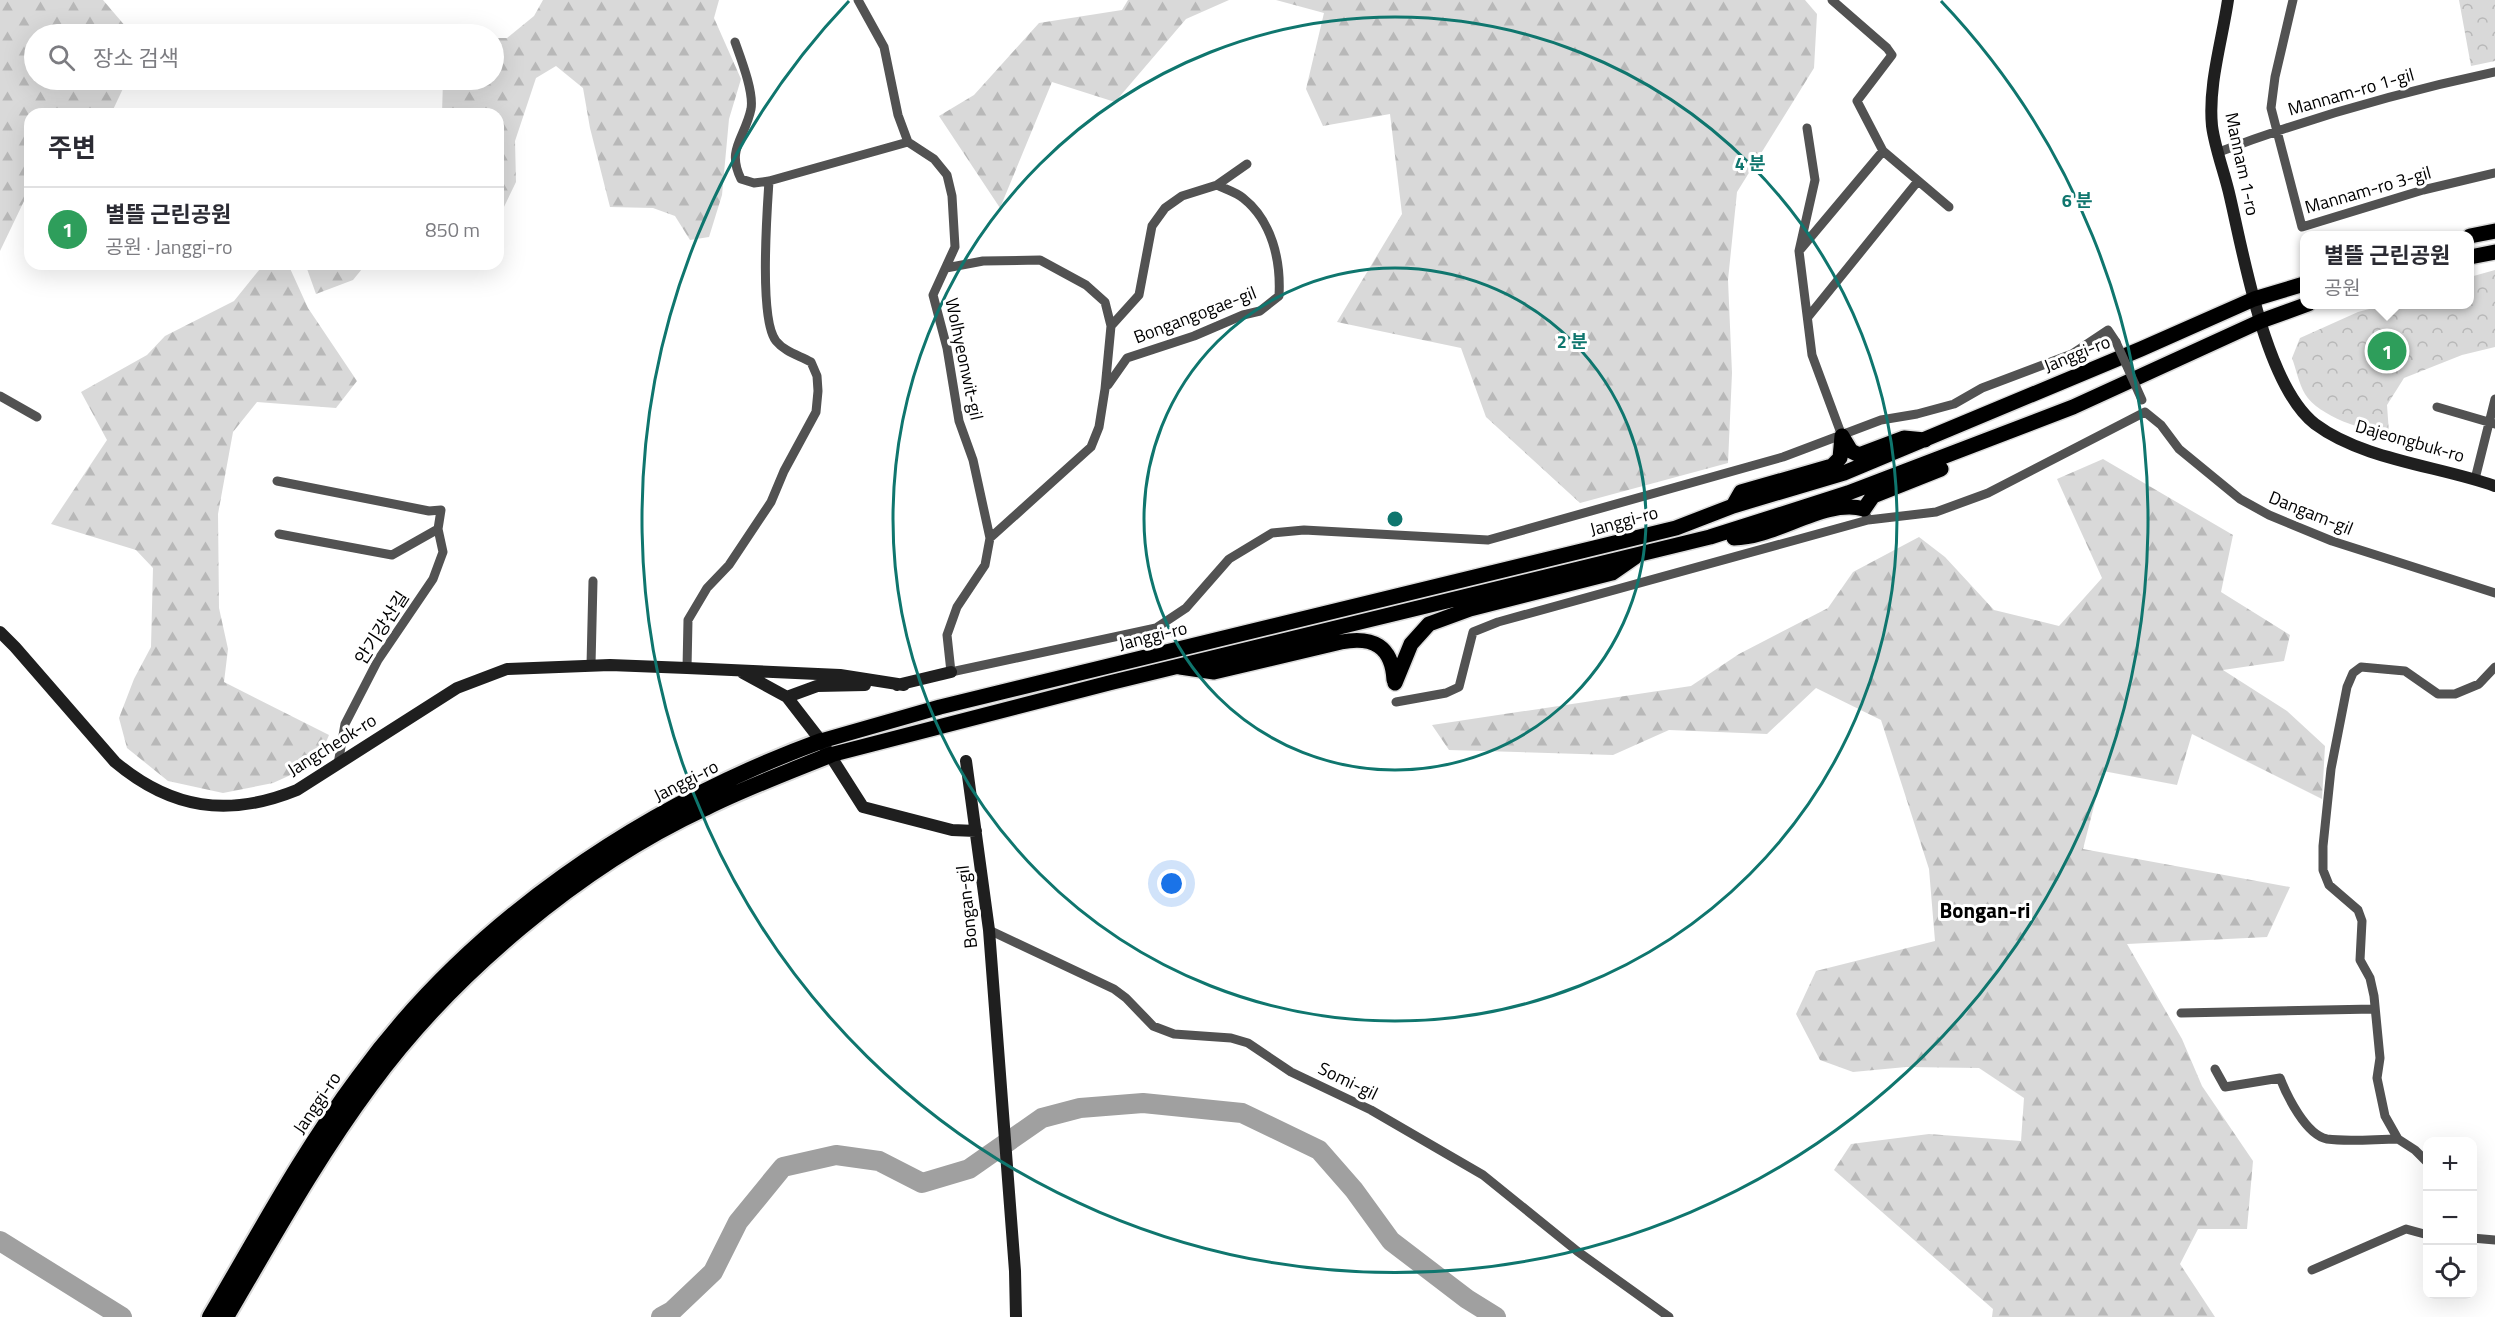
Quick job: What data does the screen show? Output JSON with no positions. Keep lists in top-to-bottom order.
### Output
{
  "streets": {
    "highway": ["Janggi-ro"],
    "street": [
      "Mannam-ro 1-gil",
      "Mannam 1-ro",
      "Mannam-ro 3-gil",
      "Bongangogae-gil",
      "Wolhyeonwit-gil",
      "Dajeongbuk-ro",
      "Dangam-gil",
      "안기강산길",
      "Jangcheok-ro",
      "Bongan-gil",
      "Somi-gil"
    ]
  },
  "crossings": [
    ["Mannam-ro 1-gil", "Mannam 1-ro"],
    ["Mannam-ro 1-gil", "Mannam-ro 3-gil"],
    ["Mannam 1-ro", "Janggi-ro"],
    ["Mannam 1-ro", "Dajeongbuk-ro"],
    ["Bongangogae-gil", "Wolhyeonwit-gil"],
    ["Janggi-ro", "Dajeongbuk-ro"],
    ["안기강산길", "Jangcheok-ro"],
    ["Bongan-gil", "Somi-gil"]
  ],
  "districts": ["Bongan-ri"],
  "page": {
    "search": "장소 검색",
    "heading": "주변",
    "list": [
      {
        "mark": "1",
        "name": "별뜰 근린공원",
        "note": "공원 · Janggi-ro",
        "value": "850 m"
      }
    ],
    "popup": ["별뜰 근린공원", "공원"],
    "pins": "1",
    "map_buttons": ["+", "−"]
  },
  "rings": ["4 분", "6 분", "2 분"]
}
